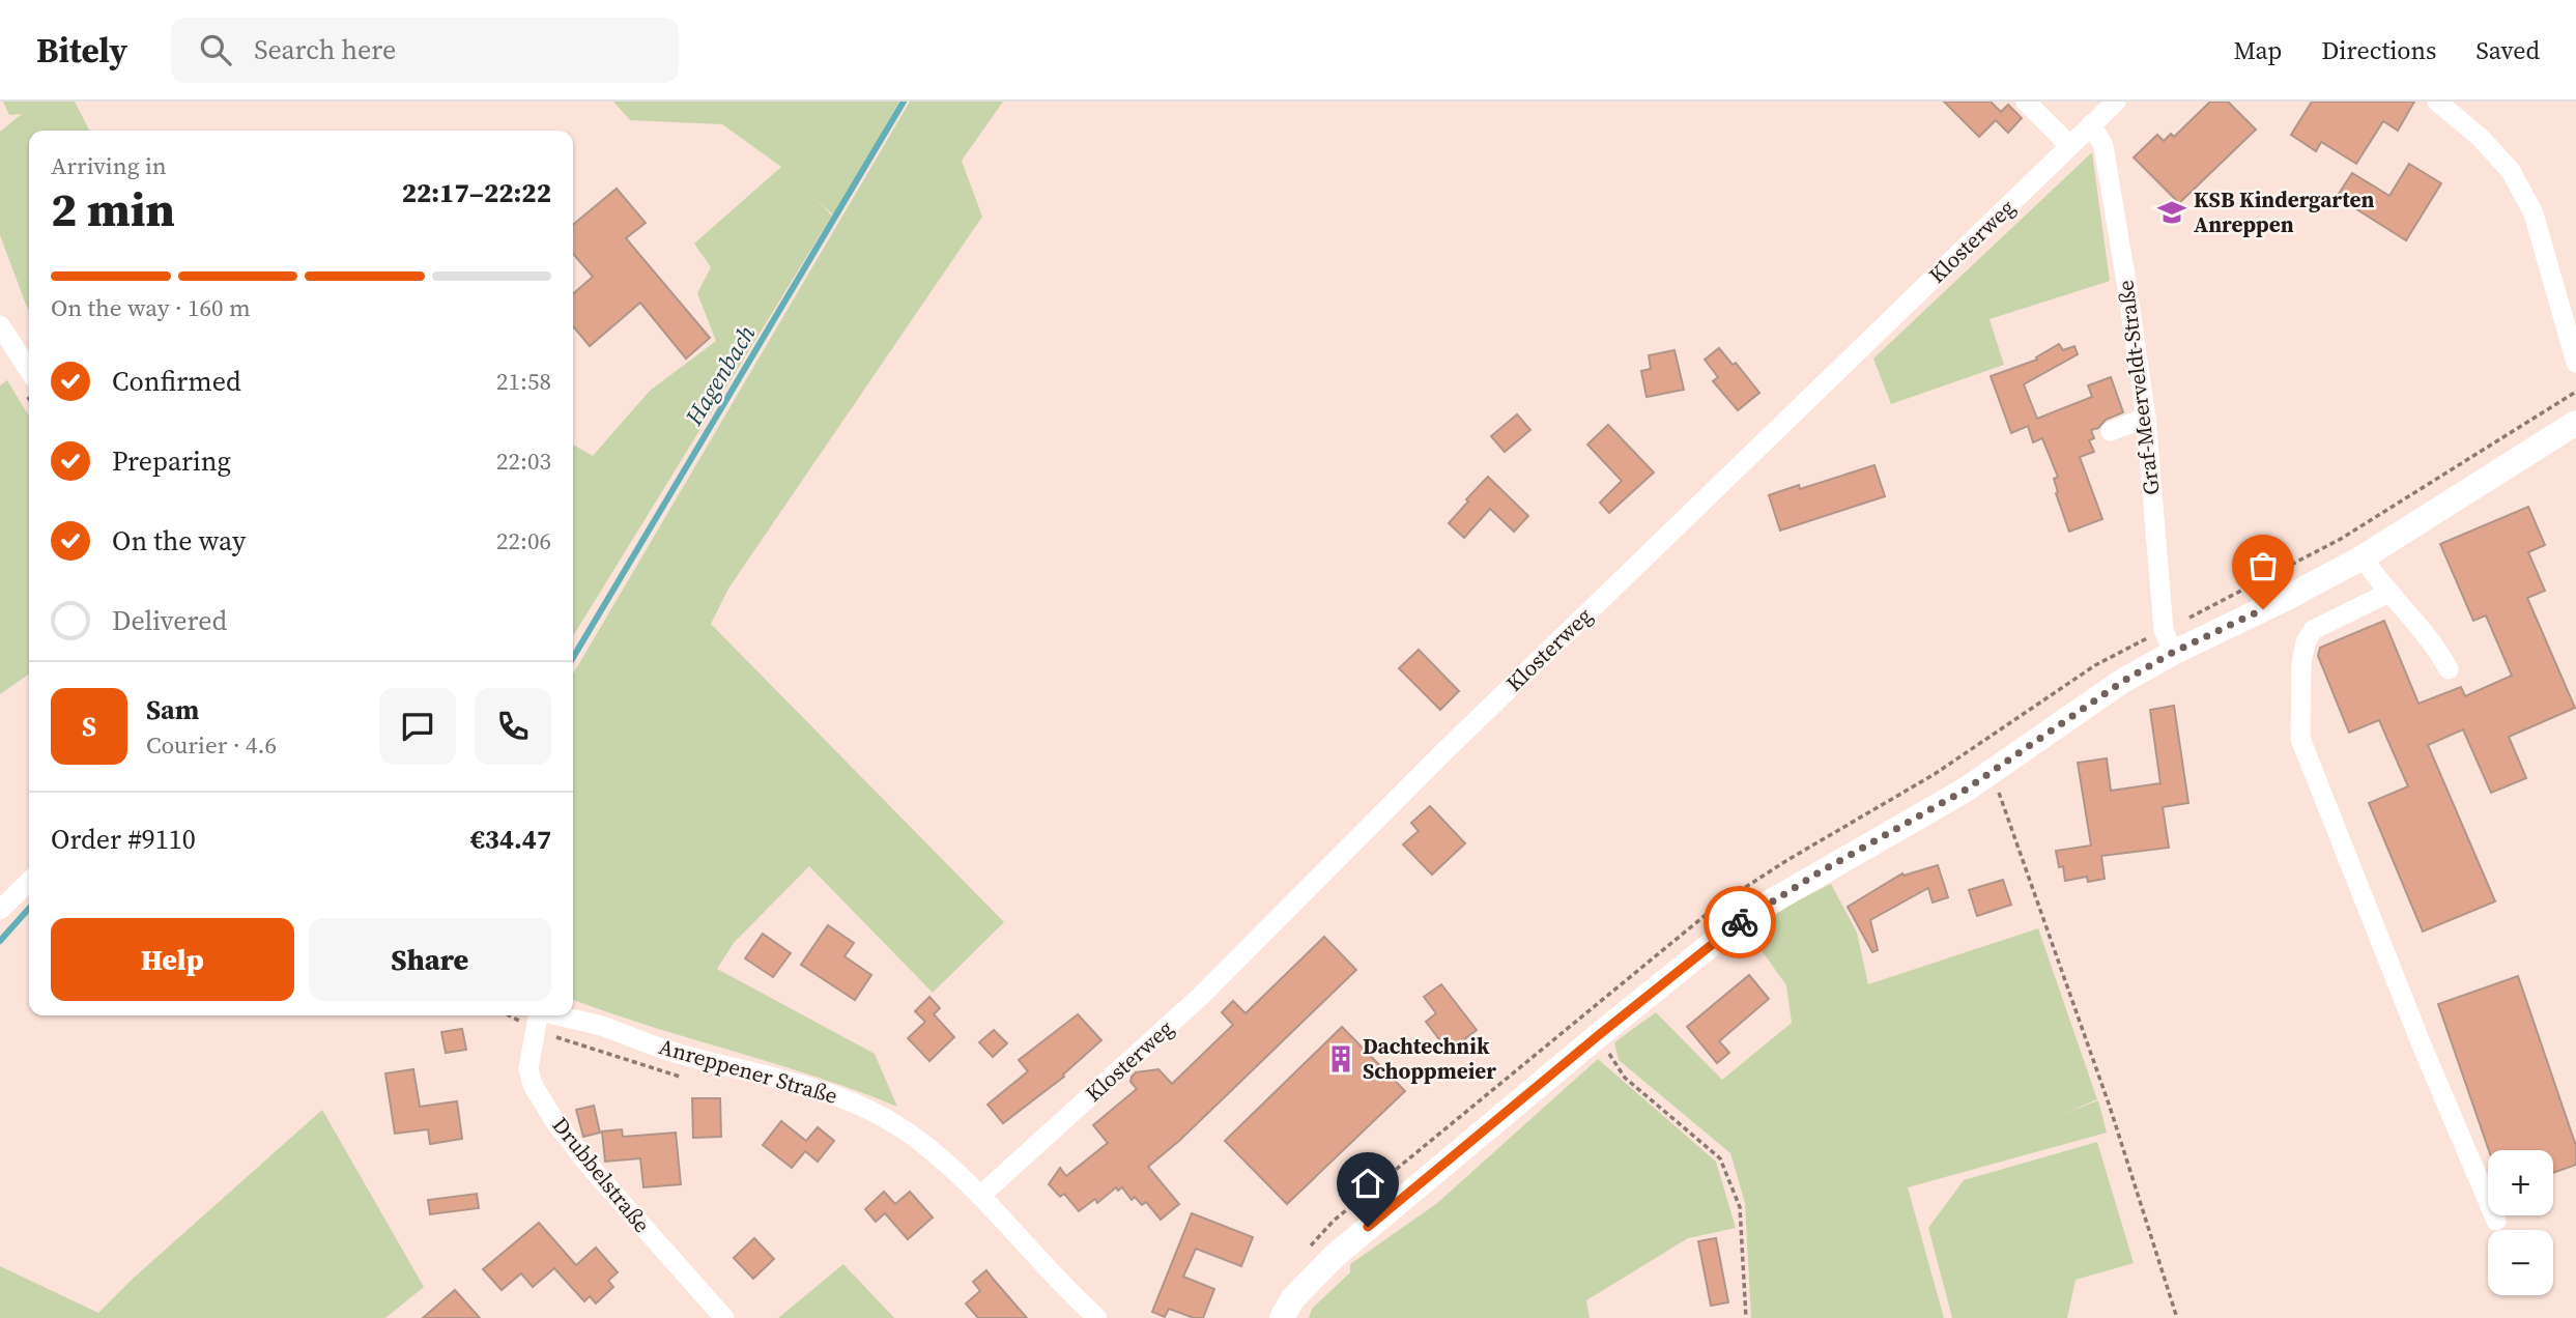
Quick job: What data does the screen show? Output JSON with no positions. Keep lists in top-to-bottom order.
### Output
{
  "streets": {
    "street": [
      "Klosterweg",
      "Graf-Meerveldt-Straße",
      "Anreppener Straße",
      "Drubbelstraße"
    ]
  },
  "crossings": [
    ["Klosterweg", "Graf-Meerveldt-Straße"],
    ["Klosterweg", "Anreppener Straße"],
    ["Anreppener Straße", "Drubbelstraße"]
  ],
  "water": ["Hagenbach"],
  "places": {
    "school or university": ["KSB Kindergarten Anreppen"],
    "building": ["Dachtechnik Schoppmeier"]
  },
  "page": {
    "header": "Bitely",
    "search": "Search here",
    "nav": ["Map", "Directions", "Saved"],
    "heading": ["2 min", "Arriving in", "22:17–22:22"],
    "panel": [
      "Sam",
      "Courier · 4.6",
      "Order #9110",
      "€34.47"
    ],
    "bar": "On the way · 160 m",
    "list": [
      ["Confirmed", "21:58"],
      ["Preparing", "22:03"],
      ["On the way", "22:06"],
      "Delivered"
    ],
    "round": "S",
    "buttons": ["Help", "Share"],
    "map_buttons": ["+", "−"]
  }
}
